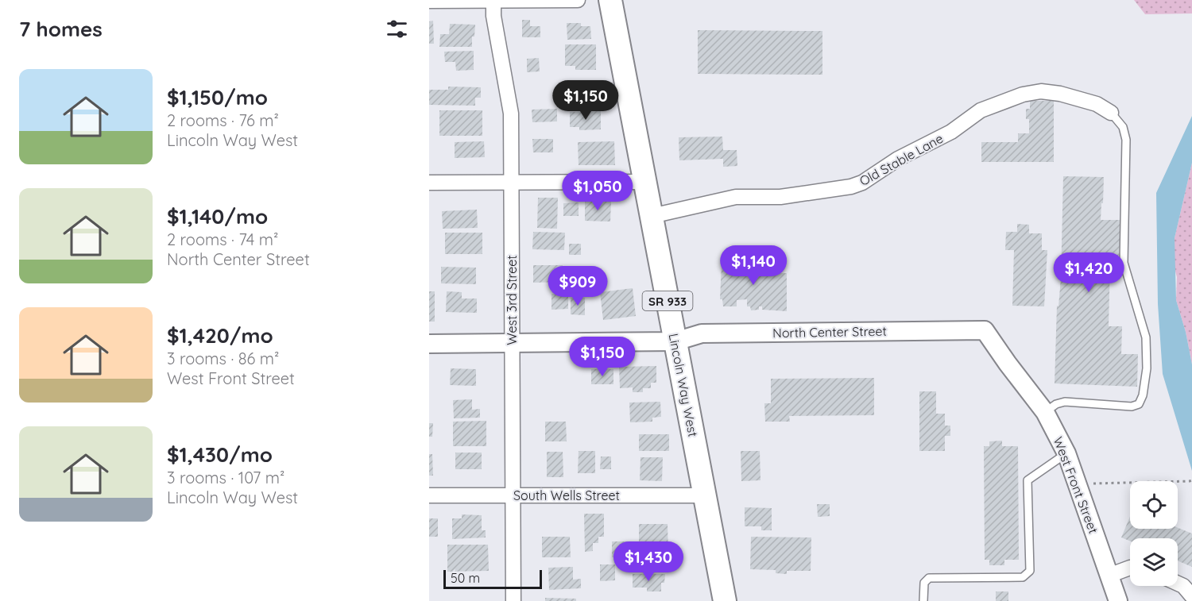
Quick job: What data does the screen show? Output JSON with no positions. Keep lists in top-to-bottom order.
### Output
{
  "streets": {
    "main road": ["SR 933", "Lincoln Way West"],
    "street": [
      "Old Stable Lane",
      "West 3rd Street",
      "North Center Street",
      "West Front Street",
      "South Wells Street"
    ]
  },
  "crossings": [
    ["Old Stable Lane", "Lincoln Way West"],
    ["West 3rd Street", "North Center Street"],
    ["West 3rd Street", "South Wells Street"],
    ["North Center Street", "Lincoln Way West"],
    ["North Center Street", "West Front Street"],
    ["Lincoln Way West", "South Wells Street"]
  ],
  "scale_bar": "50 m",
  "page": {
    "heading": "7 homes",
    "list": [
      {
        "name": "$1,150/mo",
        "note": "2 rooms · 76 m² · Lincoln Way West"
      },
      {
        "name": "$1,140/mo",
        "note": "2 rooms · 74 m² · North Center Street"
      },
      {
        "name": "$1,420/mo",
        "note": "3 rooms · 86 m² · West Front Street"
      },
      {
        "name": "$1,430/mo",
        "note": "3 rooms · 107 m² · Lincoln Way West"
      }
    ],
    "price": [
      "$1,150",
      "$1,050",
      "$1,140",
      "$1,420",
      "$909",
      "$1,150",
      "$1,430"
    ],
    "scale": "50 m"
  }
}
